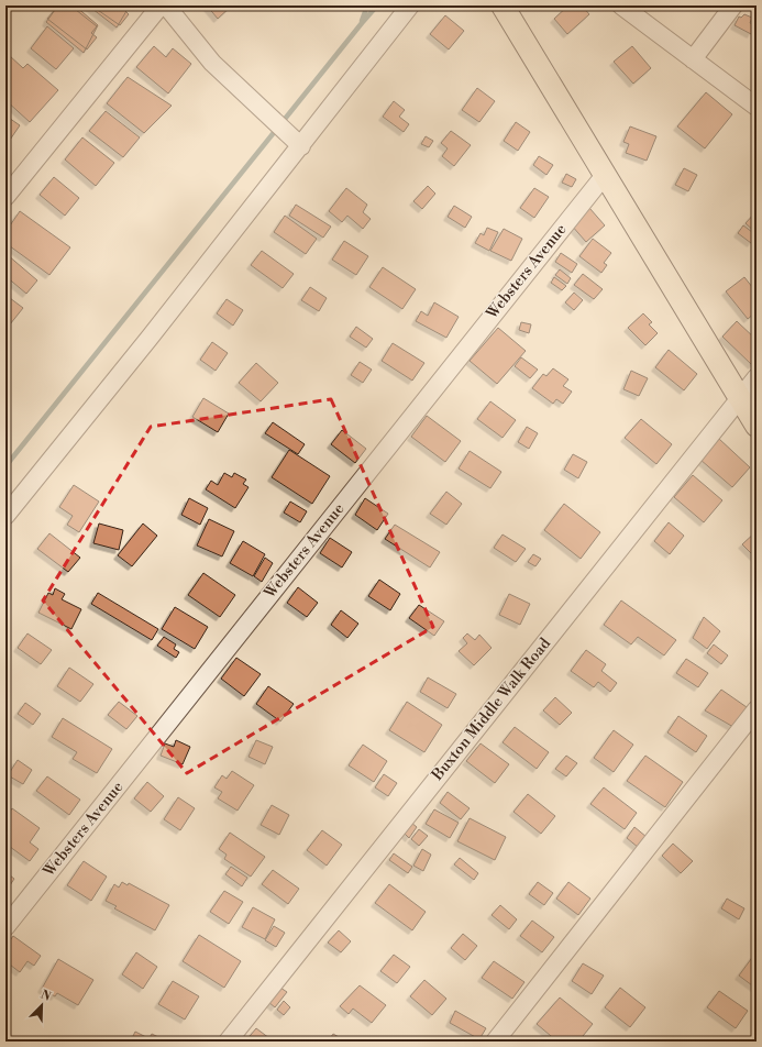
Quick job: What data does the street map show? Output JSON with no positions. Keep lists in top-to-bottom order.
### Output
{
  "streets": {
    "street": ["Websters Avenue", "Buxton Middle Walk Road"]
  },
  "north": "top right"
}
